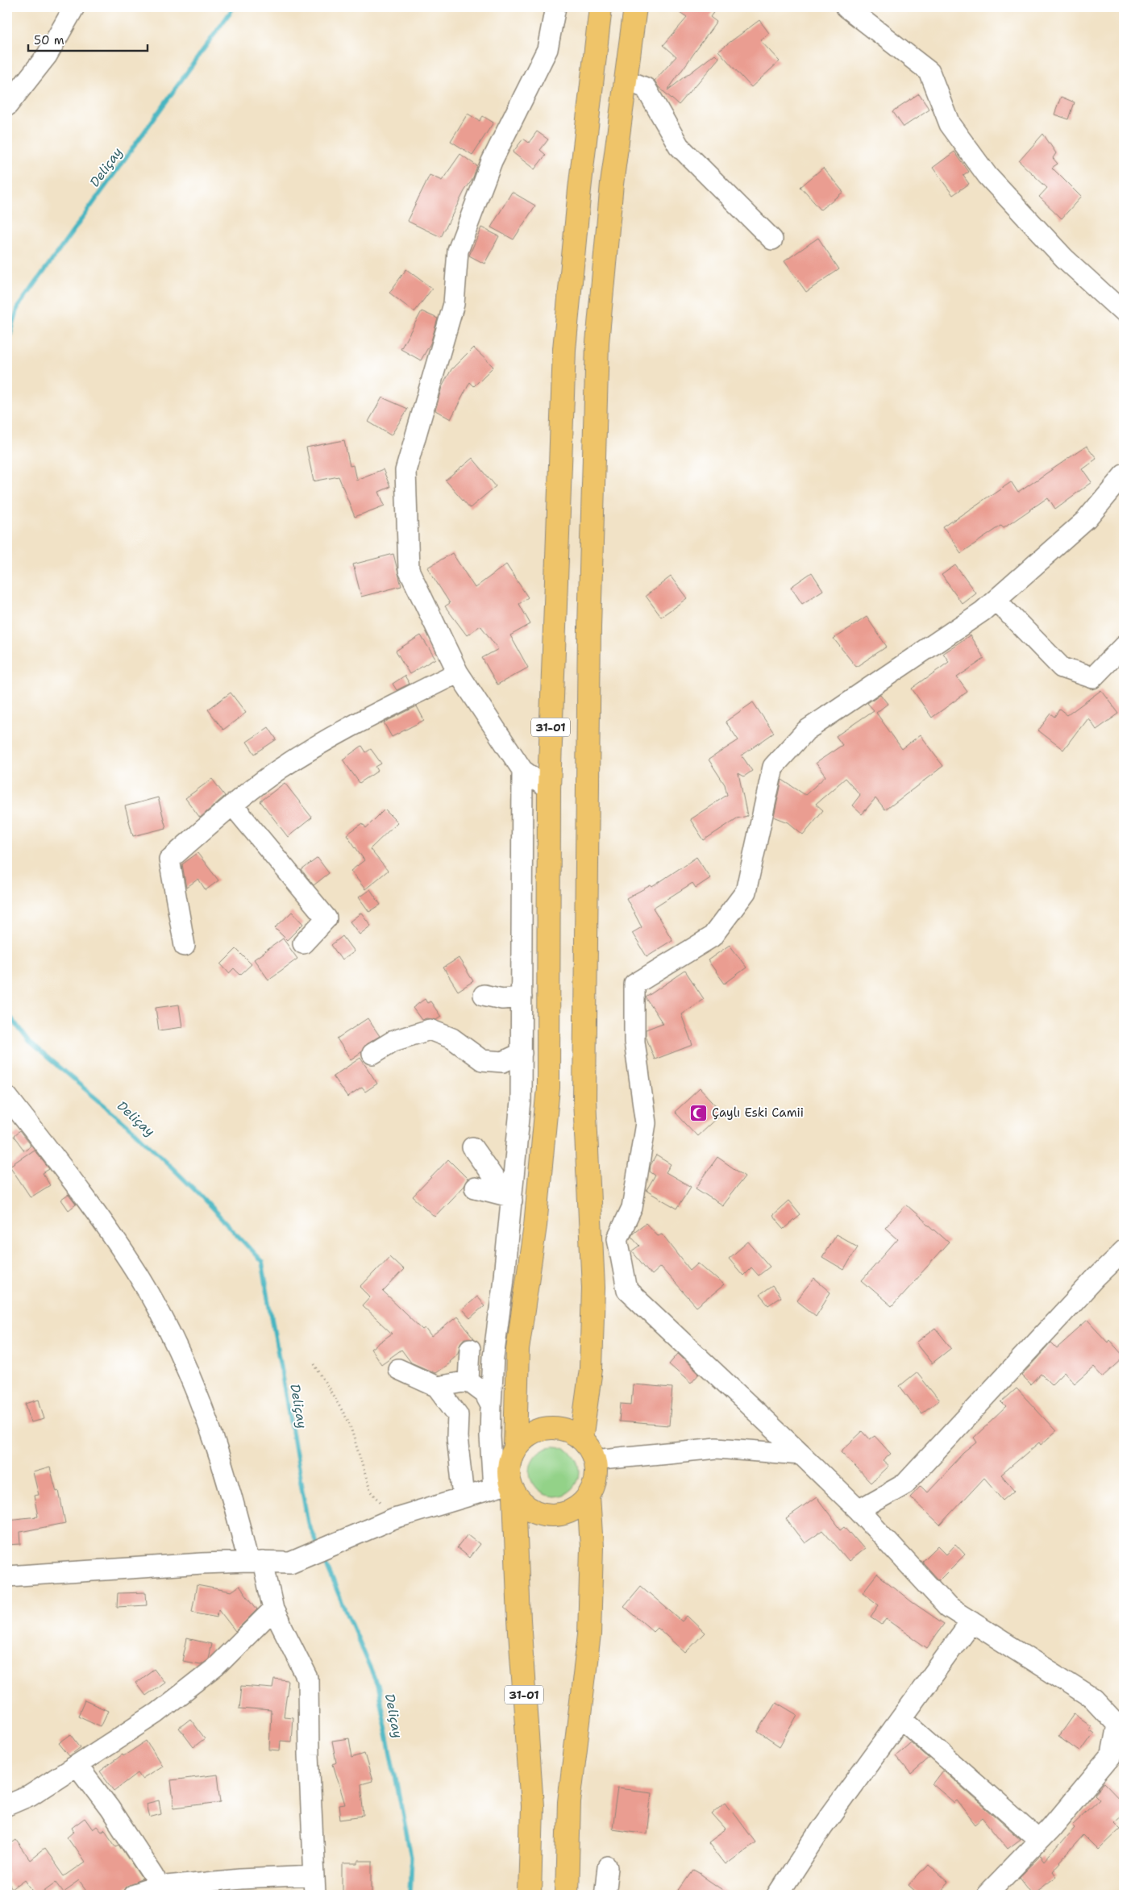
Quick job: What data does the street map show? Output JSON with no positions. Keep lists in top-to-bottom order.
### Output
{
  "streets": {
    "highway": ["31-01"]
  },
  "water": ["Deliçay"],
  "places": {
    "mosque": ["Çaylı Eski Camii"]
  },
  "scale_bar": "50 m"
}
